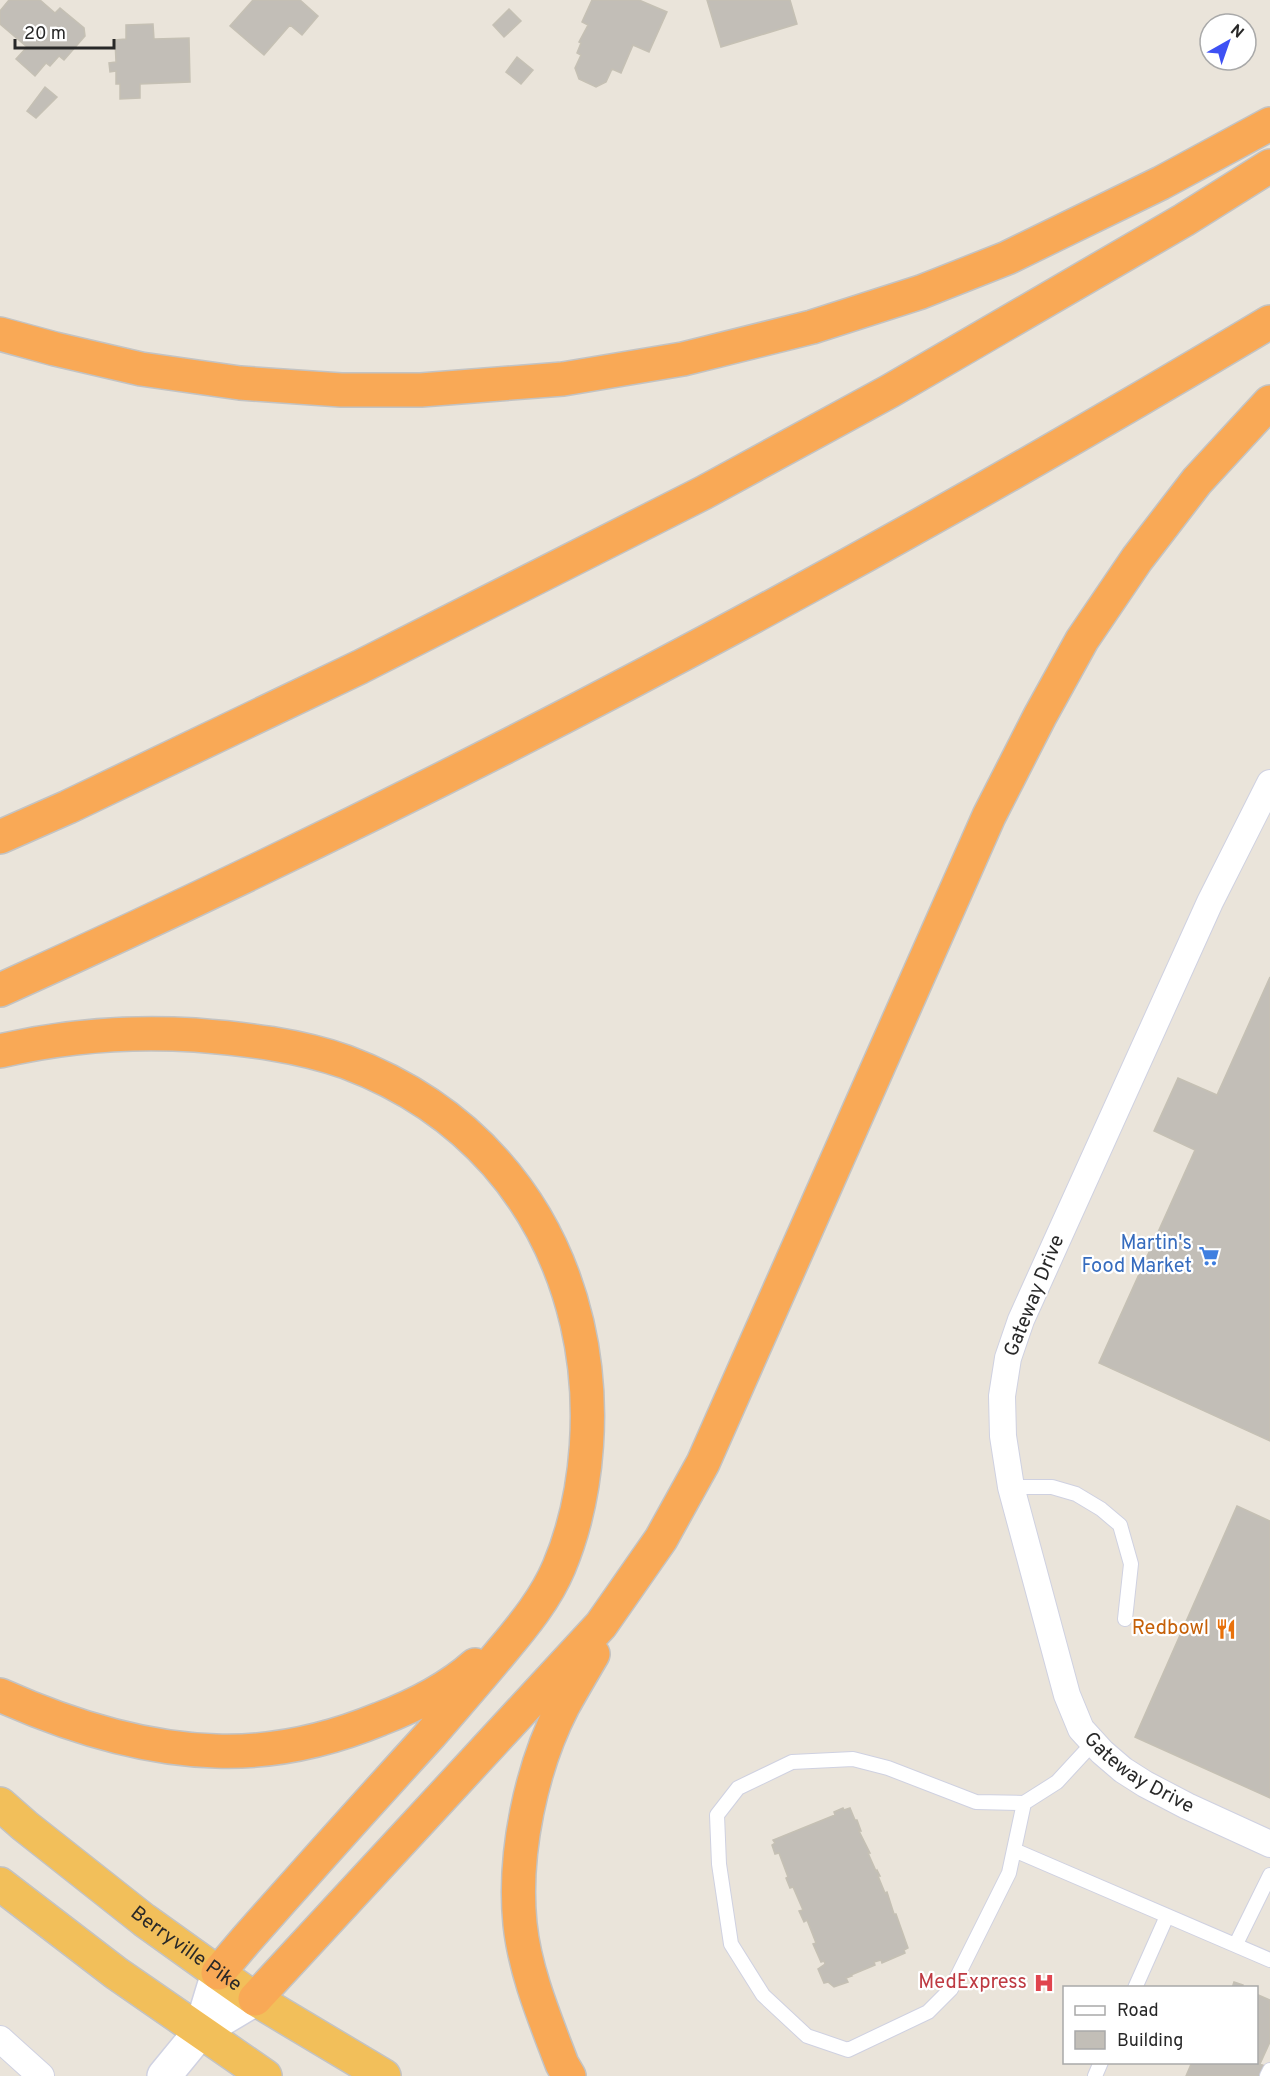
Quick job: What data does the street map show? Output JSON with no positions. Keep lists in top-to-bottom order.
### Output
{
  "streets": {
    "highway": ["Berryville Pike"],
    "street": ["Gateway Drive"]
  },
  "places": {
    "supermarket": ["Martin's Food Market"],
    "restaurant": ["Redbowl"],
    "hospital": ["MedExpress"]
  },
  "legend": ["Road", "Building"],
  "scale_bar": "20 m",
  "north": "top right"
}
